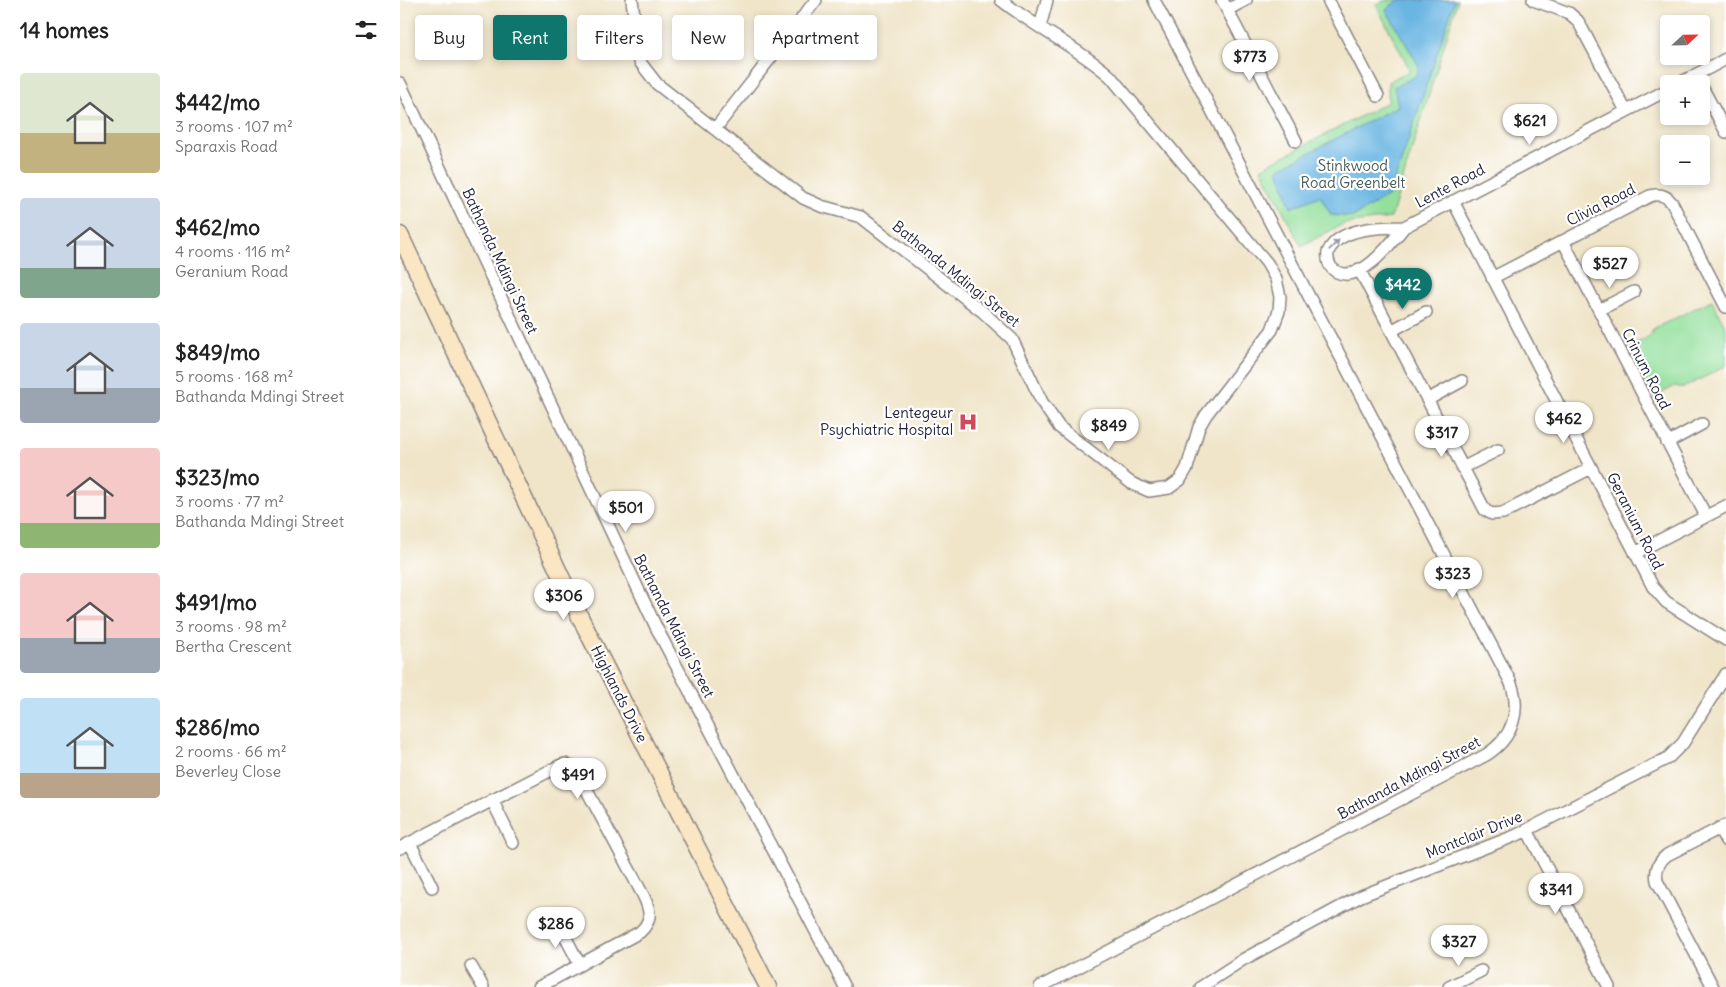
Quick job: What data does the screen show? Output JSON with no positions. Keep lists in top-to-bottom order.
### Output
{
  "streets": {
    "main road": ["Highlands Drive"],
    "street": [
      "Lente Road",
      "Clivia Road",
      "Bathanda Mdingi Street",
      "Crinum Road",
      "Geranium Road",
      "Montclair Drive"
    ]
  },
  "crossings": [
    ["Lente Road", "Geranium Road"],
    ["Clivia Road", "Crinum Road"],
    ["Clivia Road", "Geranium Road"]
  ],
  "parks": ["Stinkwood Road Greenbelt"],
  "places": {
    "hospital": ["Lentegeur Psychiatric Hospital"]
  },
  "north": "right",
  "page": {
    "heading": "14 homes",
    "map_buttons": ["+", "−"],
    "chip": [
      "Buy",
      "Rent",
      "Filters",
      "New",
      "Apartment"
    ],
    "price": [
      "$773",
      "$621",
      "$527",
      "$442",
      "$462",
      "$849",
      "$317",
      "$501",
      "$323",
      "$306",
      "$491",
      "$341",
      "$286",
      "$327"
    ],
    "list": [
      {
        "name": "$442/mo",
        "note": "3 rooms · 107 m² · Sparaxis Road"
      },
      {
        "name": "$462/mo",
        "note": "4 rooms · 116 m² · Geranium Road"
      },
      {
        "name": "$849/mo",
        "note": "5 rooms · 168 m² · Bathanda Mdingi Street"
      },
      {
        "name": "$323/mo",
        "note": "3 rooms · 77 m² · Bathanda Mdingi Street"
      },
      {
        "name": "$491/mo",
        "note": "3 rooms · 98 m² · Bertha Crescent"
      },
      {
        "name": "$286/mo",
        "note": "2 rooms · 66 m² · Beverley Close"
      }
    ]
  }
}
